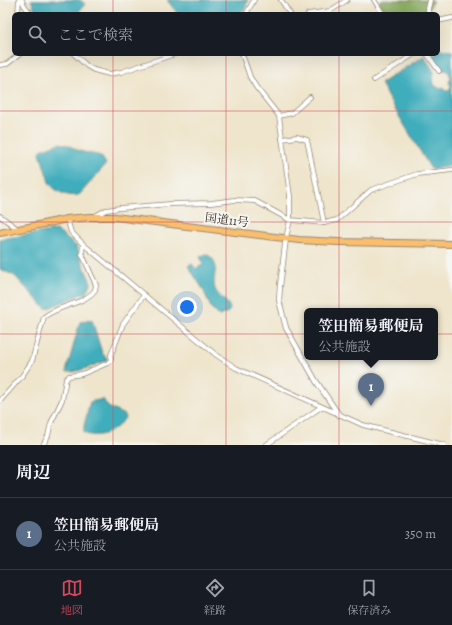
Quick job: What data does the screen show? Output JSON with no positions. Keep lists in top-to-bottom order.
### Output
{
  "streets": {
    "highway": ["国道11号"]
  },
  "page": {
    "search": "ここで検索",
    "popup": ["笠田簡易郵便局", "公共施設"],
    "pins": "1",
    "heading": "周辺",
    "list": [
      {
        "mark": "1",
        "name": "笠田簡易郵便局",
        "note": "公共施設",
        "value": "350 m"
      }
    ],
    "nav": ["地図", "経路", "保存済み"]
  }
}
